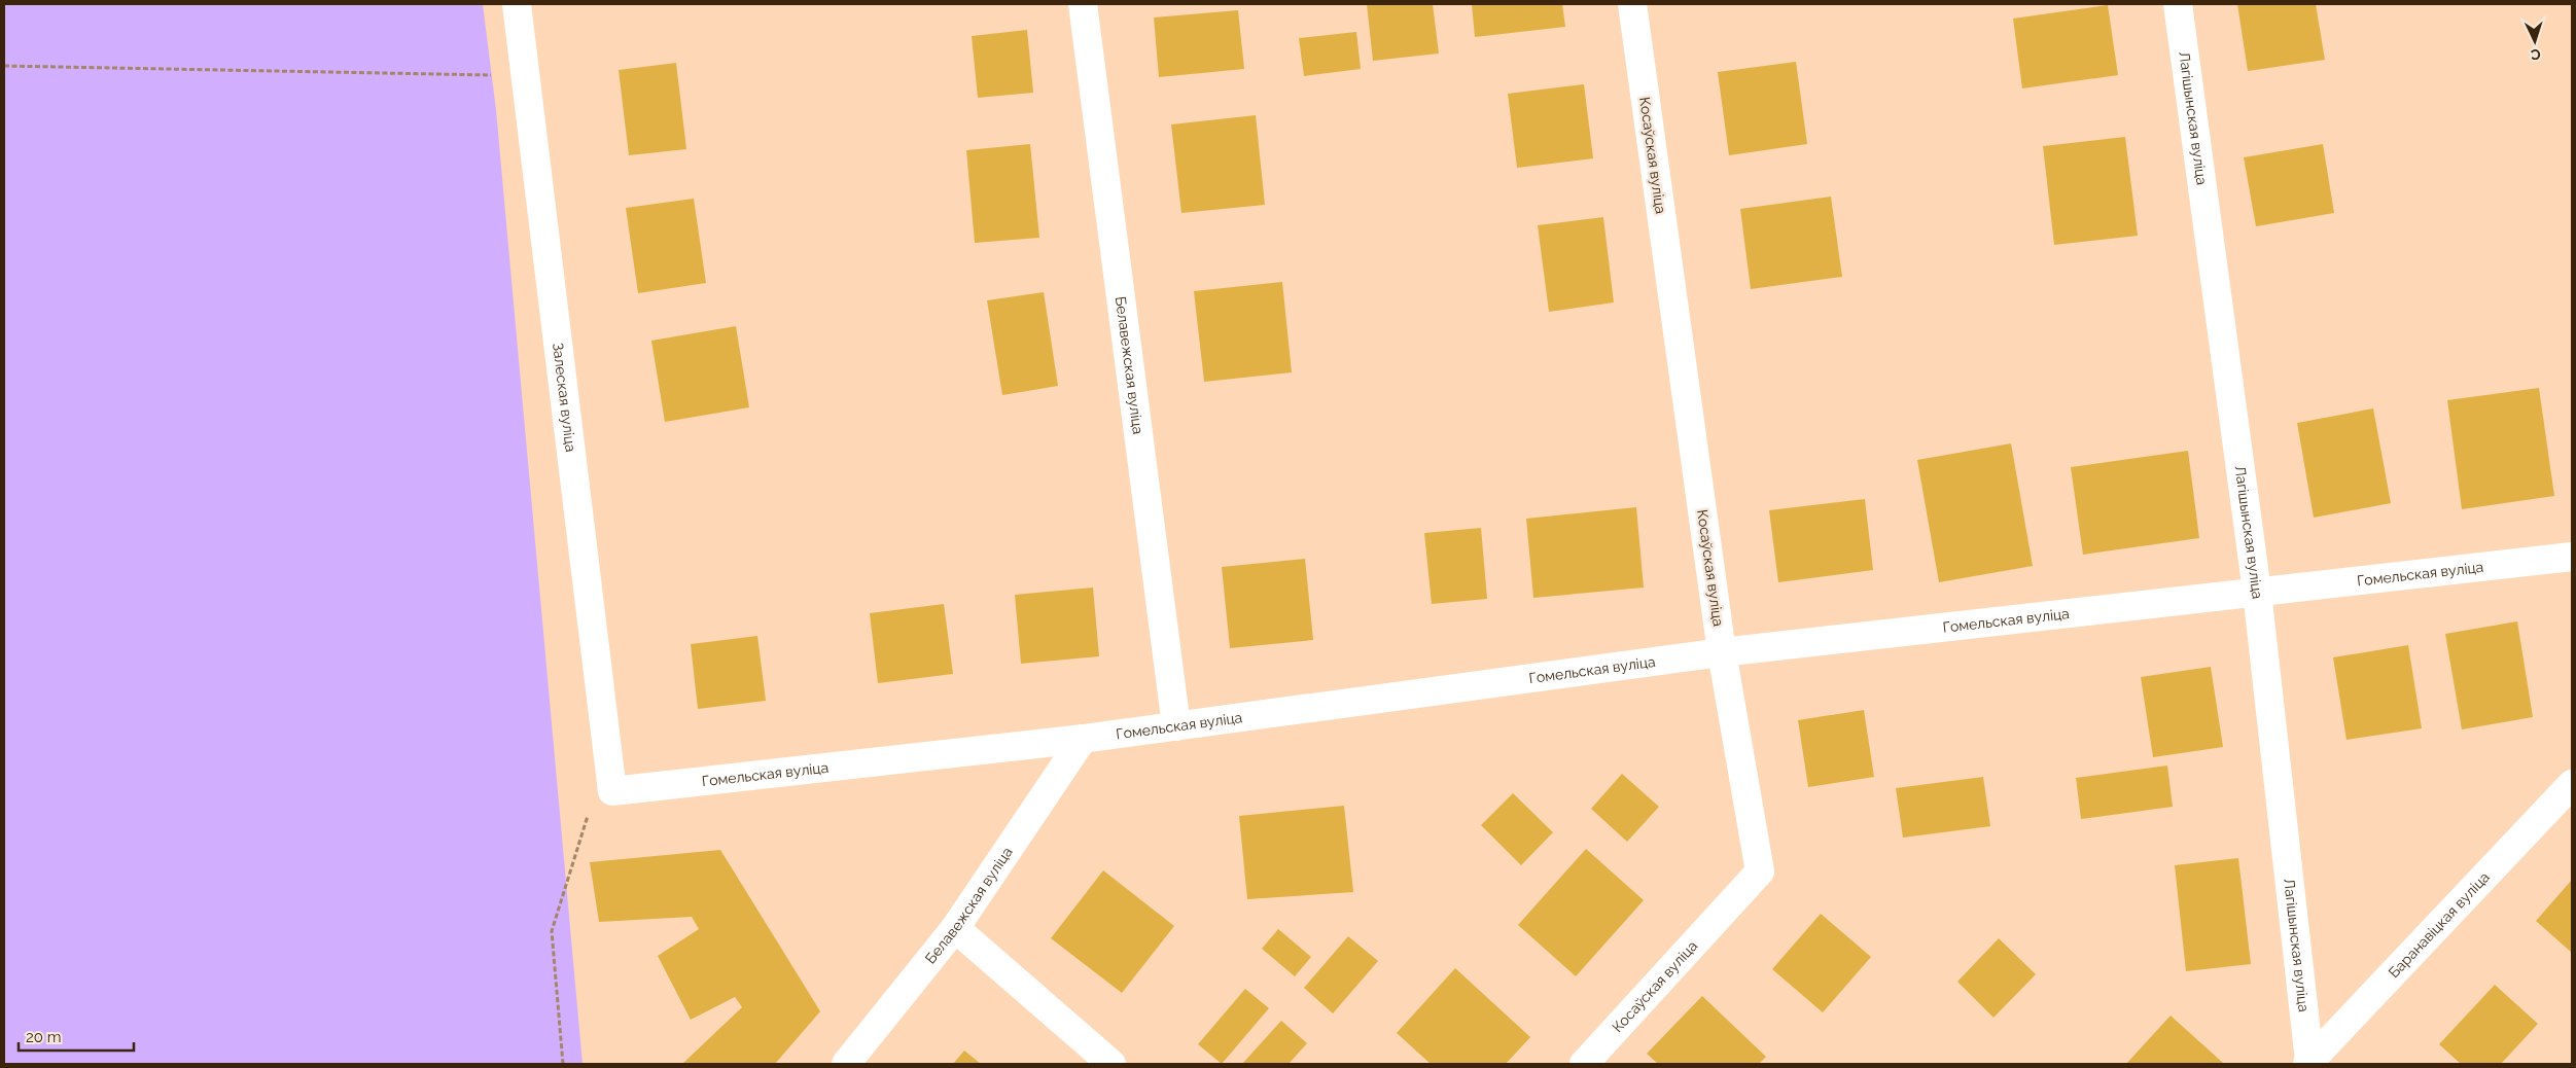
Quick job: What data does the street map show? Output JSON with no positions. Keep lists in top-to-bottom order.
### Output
{
  "streets": {
    "street": [
      "Лагішынская вуліца",
      "Косаўская вуліца",
      "Белавежская вуліца",
      "Залеская вуліца",
      "Гомельская вуліца",
      "Баранавіцкая вуліца"
    ]
  },
  "crossings": [
    ["Лагішынская вуліца", "Гомельская вуліца"],
    ["Лагішынская вуліца", "Баранавіцкая вуліца"],
    ["Косаўская вуліца", "Гомельская вуліца"],
    ["Белавежская вуліца", "Гомельская вуліца"],
    ["Залеская вуліца", "Гомельская вуліца"]
  ],
  "scale_bar": "20 m",
  "north": "bottom"
}
